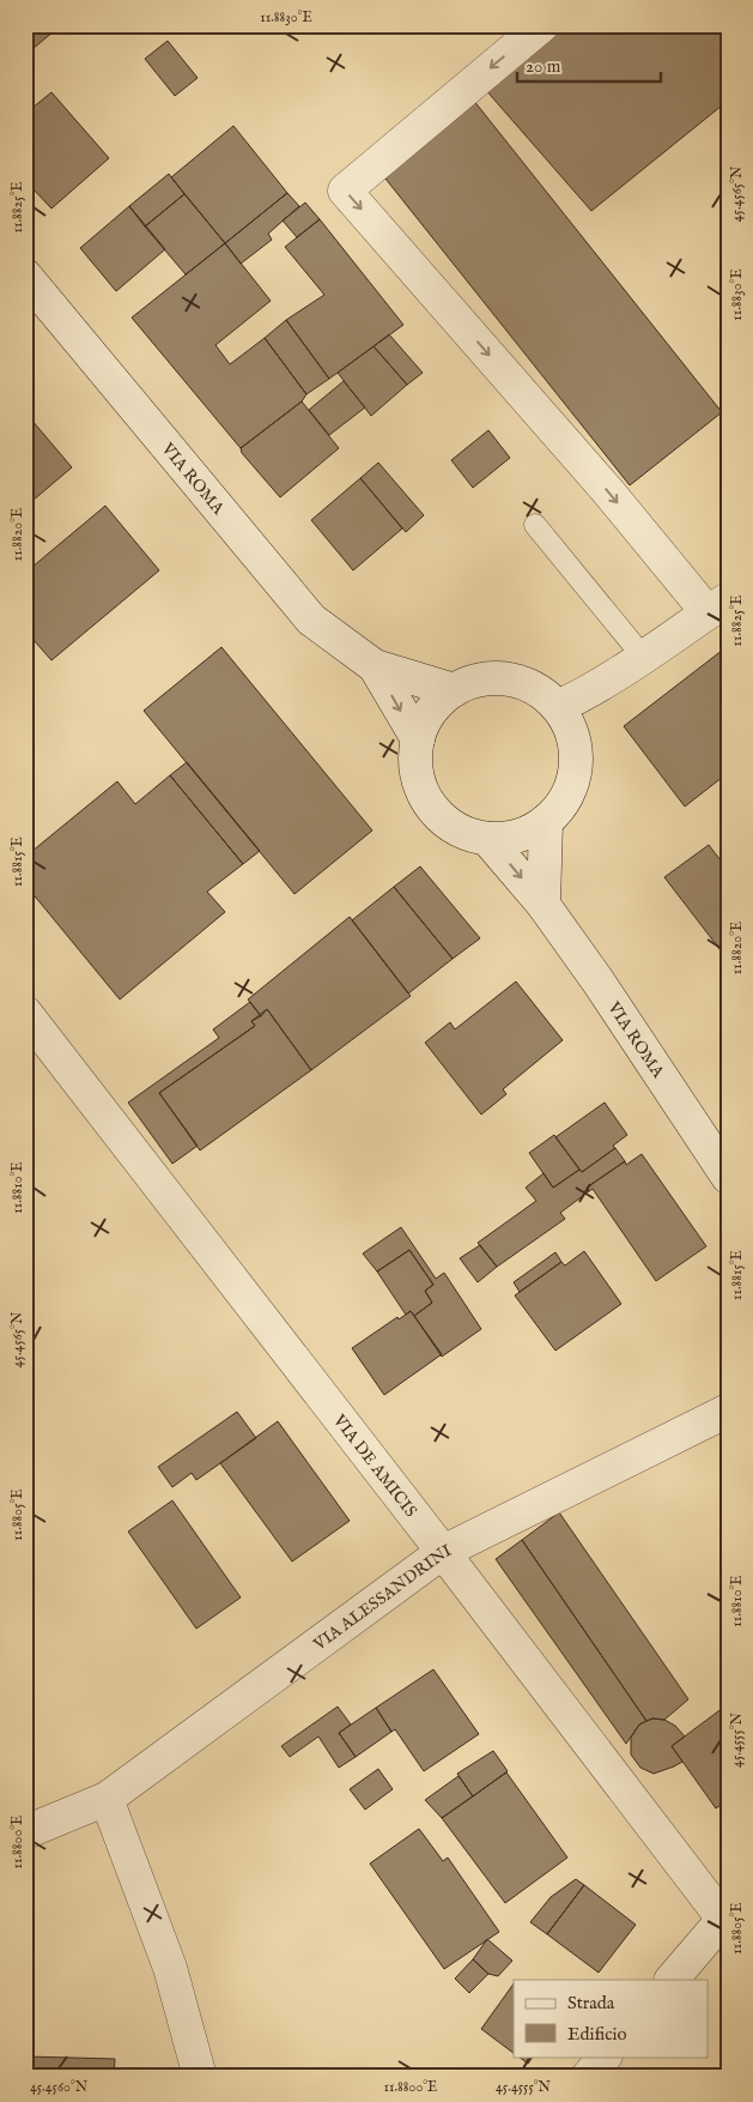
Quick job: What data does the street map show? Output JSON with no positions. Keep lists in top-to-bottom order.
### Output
{
  "streets": {
    "street": ["VIA ROMA", "VIA DE AMICIS", "VIA ALESSANDRINI"]
  },
  "crossings": [
    ["VIA DE AMICIS", "VIA ALESSANDRINI"]
  ],
  "legend": ["Strada", "Edificio"],
  "scale_bar": "20 m",
  "coordinates": [
    "11.8830°E",
    "45.4565°N",
    "11.8825°E",
    "11.8820°E",
    "11.8815°E",
    "11.8810°E",
    "11.8805°E",
    "45.4555°N",
    "11.8800°E",
    "45.4560°N"
  ]
}
